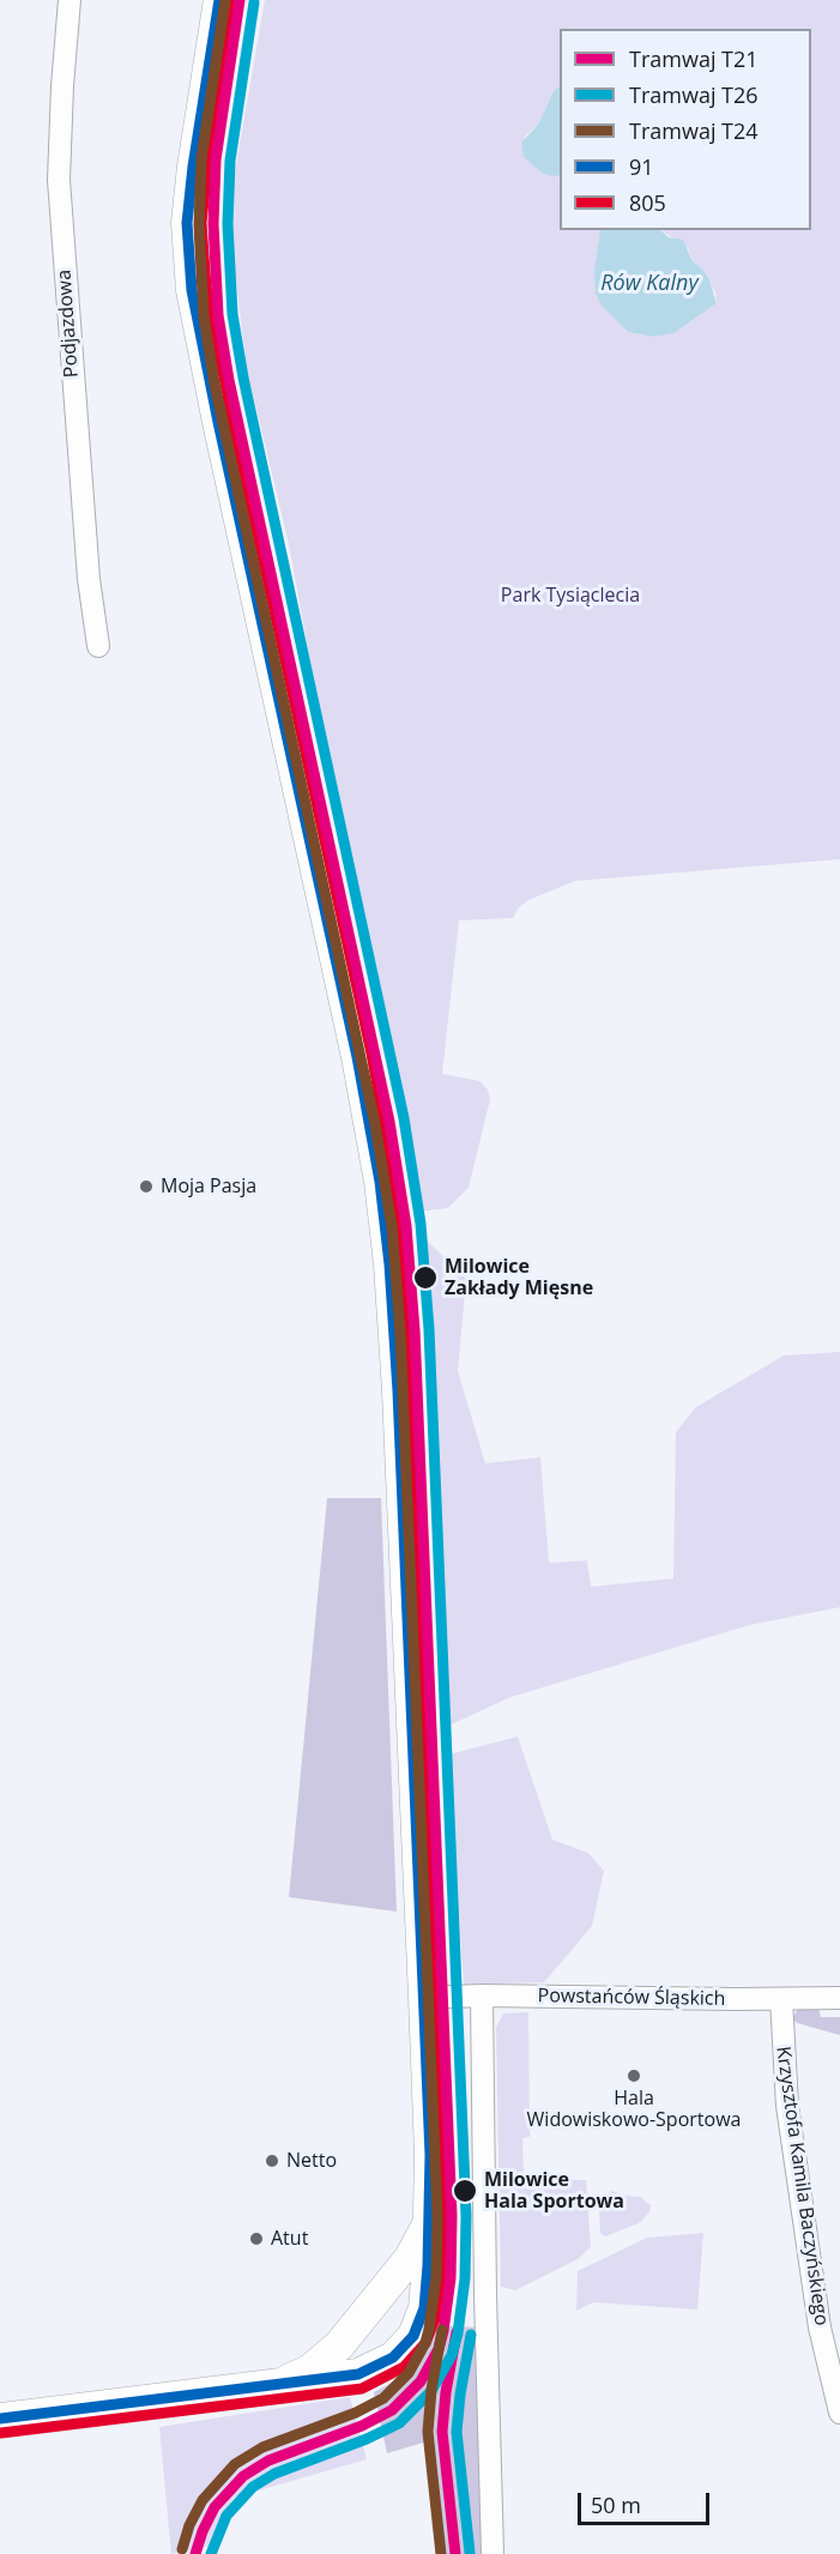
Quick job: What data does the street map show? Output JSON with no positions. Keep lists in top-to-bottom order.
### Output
{
  "streets": {
    "street": ["Podjazdowa", "Powstańców Śląskich", "Krzysztofa Kamila Baczyńskiego"]
  },
  "crossings": [
    ["Powstańców Śląskich", "Krzysztofa Kamila Baczyńskiego"]
  ],
  "water": ["Rów Kalny"],
  "parks": ["Park Tysiąclecia"],
  "places": [
    "Moja Pasja",
    "Milowice Zakłady Mięsne",
    "Hala Widowiskowo-Sportowa",
    "Netto",
    "Milowice Hala Sportowa",
    "Atut"
  ],
  "lines": [
    "tram line T21",
    "tram line T24",
    "transit line 91",
    "tram line T26",
    "transit line 805"
  ],
  "legend": [
    "Tramwaj T21",
    "Tramwaj T26",
    "Tramwaj T24",
    "91",
    "805"
  ],
  "scale_bar": "50 m"
}
